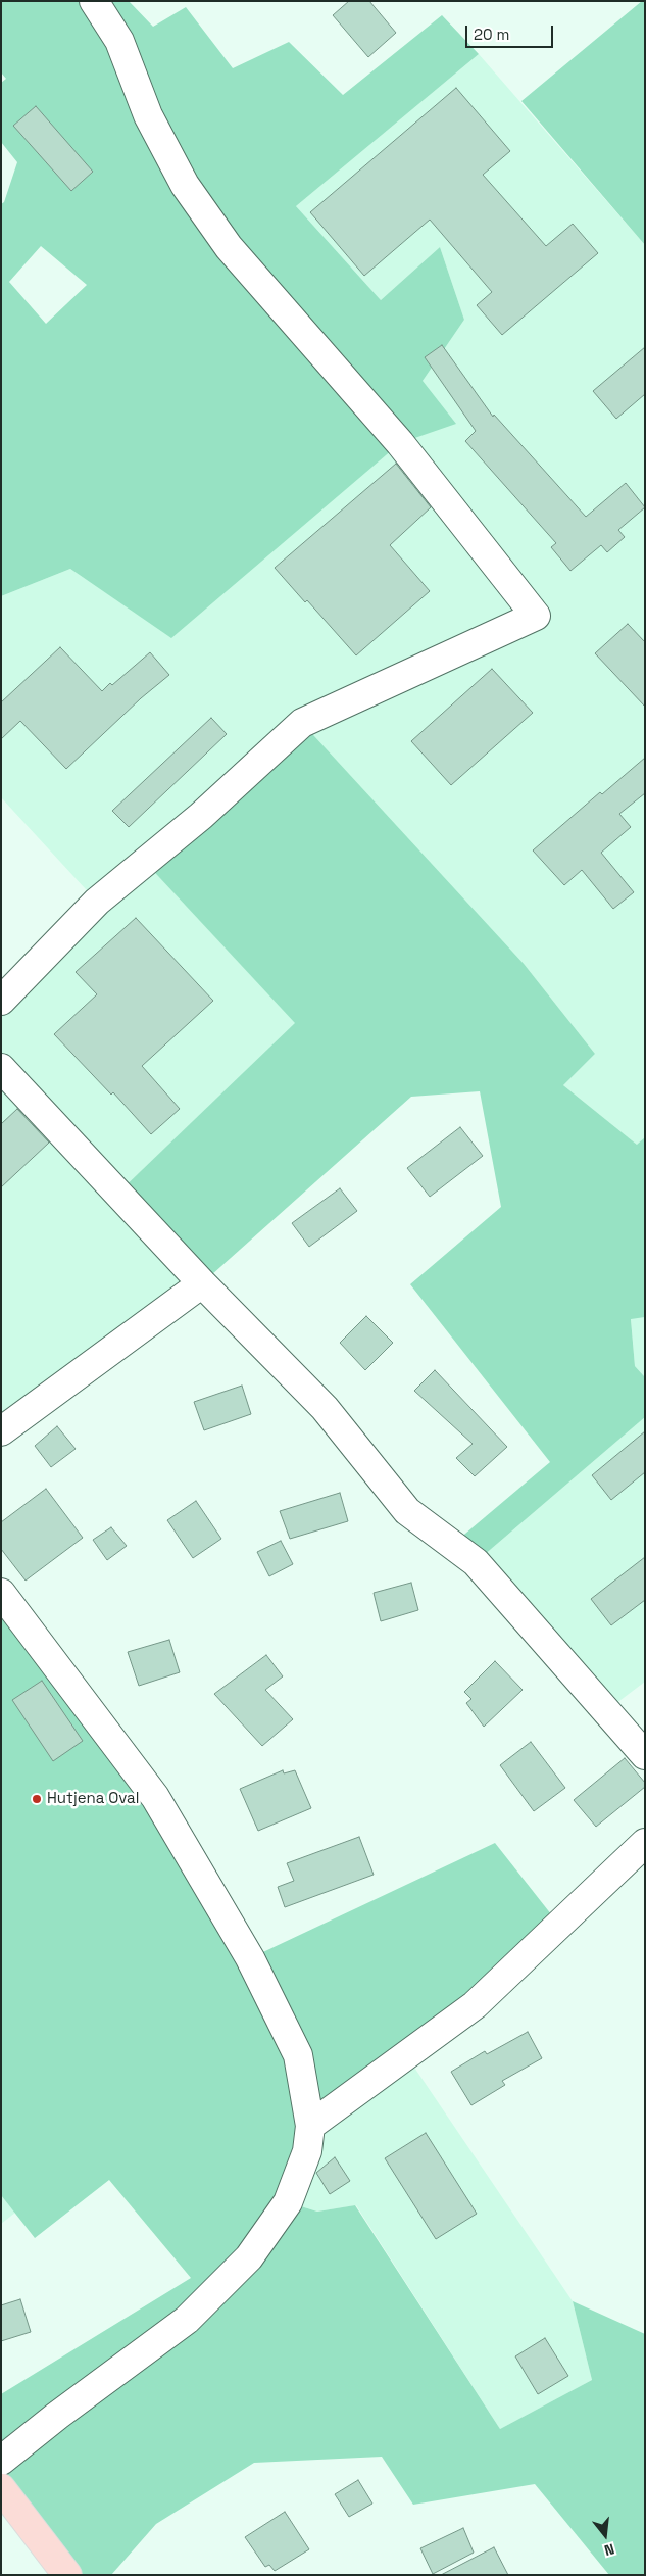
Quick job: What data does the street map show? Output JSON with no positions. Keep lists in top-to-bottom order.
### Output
{
  "places": ["Hutjena Oval"],
  "scale_bar": "20 m",
  "north": "bottom"
}
